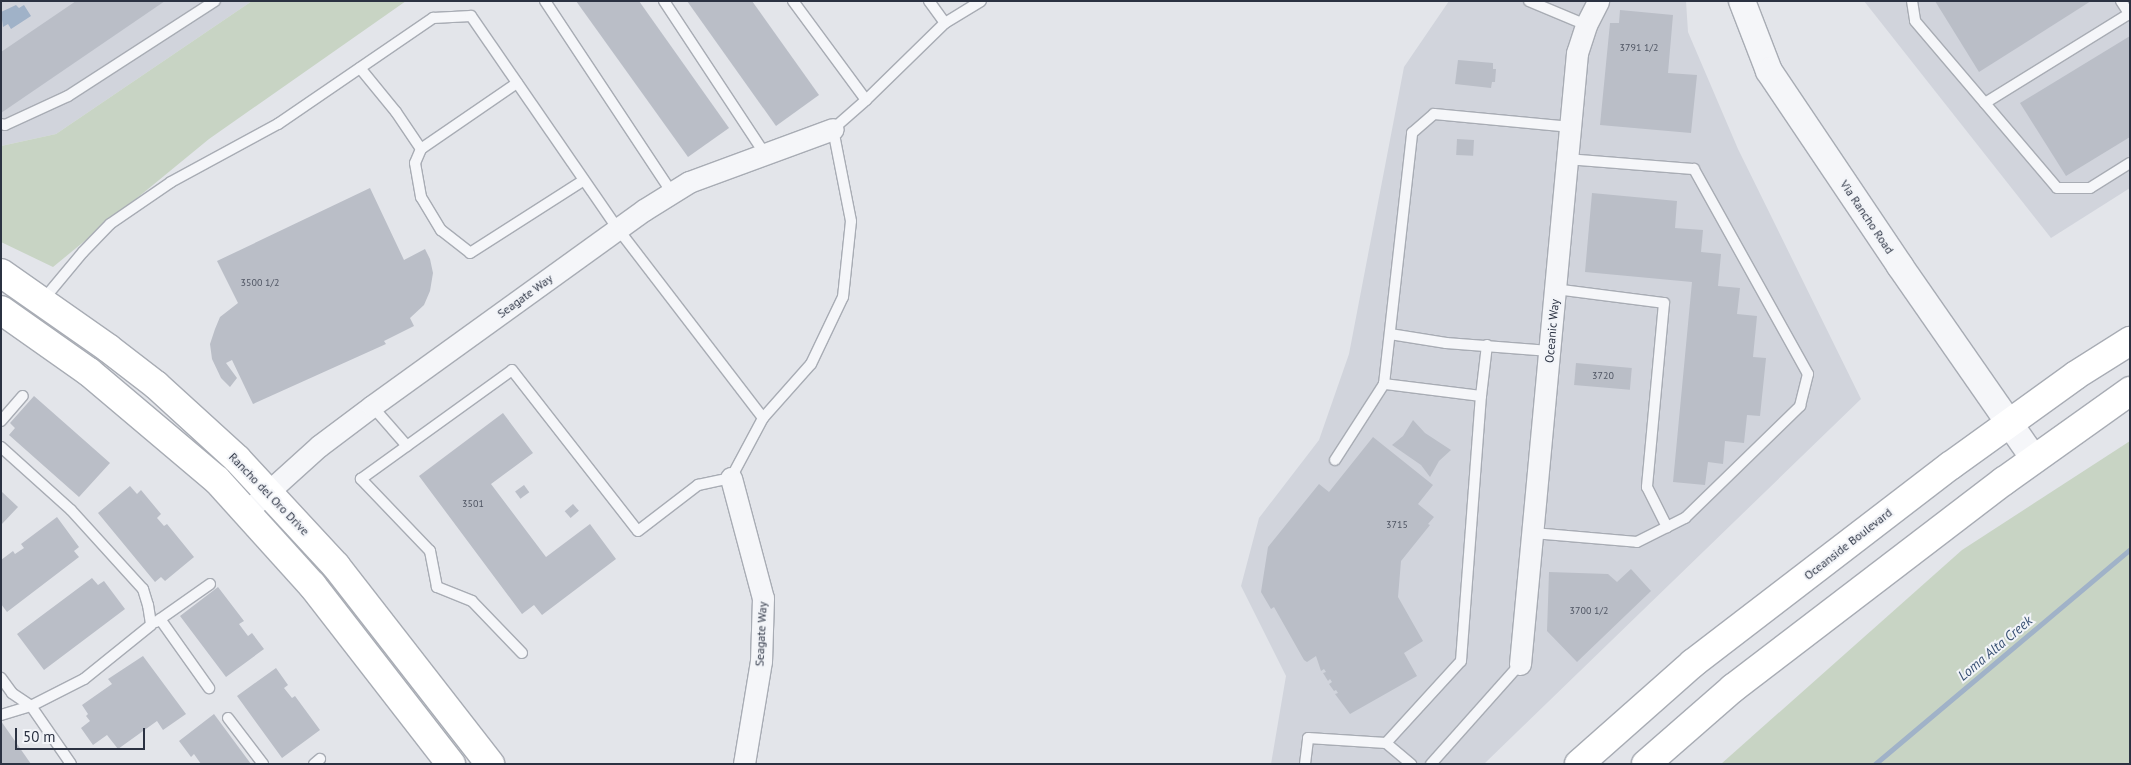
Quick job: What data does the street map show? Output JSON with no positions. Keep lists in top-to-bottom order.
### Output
{
  "streets": {
    "main road": ["Rancho del Oro Drive", "Oceanside Boulevard"],
    "street": ["Via Rancho Road", "Seagate Way", "Oceanic Way"]
  },
  "crossings": [
    ["Via Rancho Road", "Oceanside Boulevard"],
    ["Seagate Way", "Rancho del Oro Drive"]
  ],
  "water": ["Loma Alta Creek"],
  "house_numbers": [
    "3791 1/2",
    "3500 1/2",
    "3720",
    "3501",
    "3715",
    "3700 1/2"
  ],
  "scale_bar": "50 m"
}
